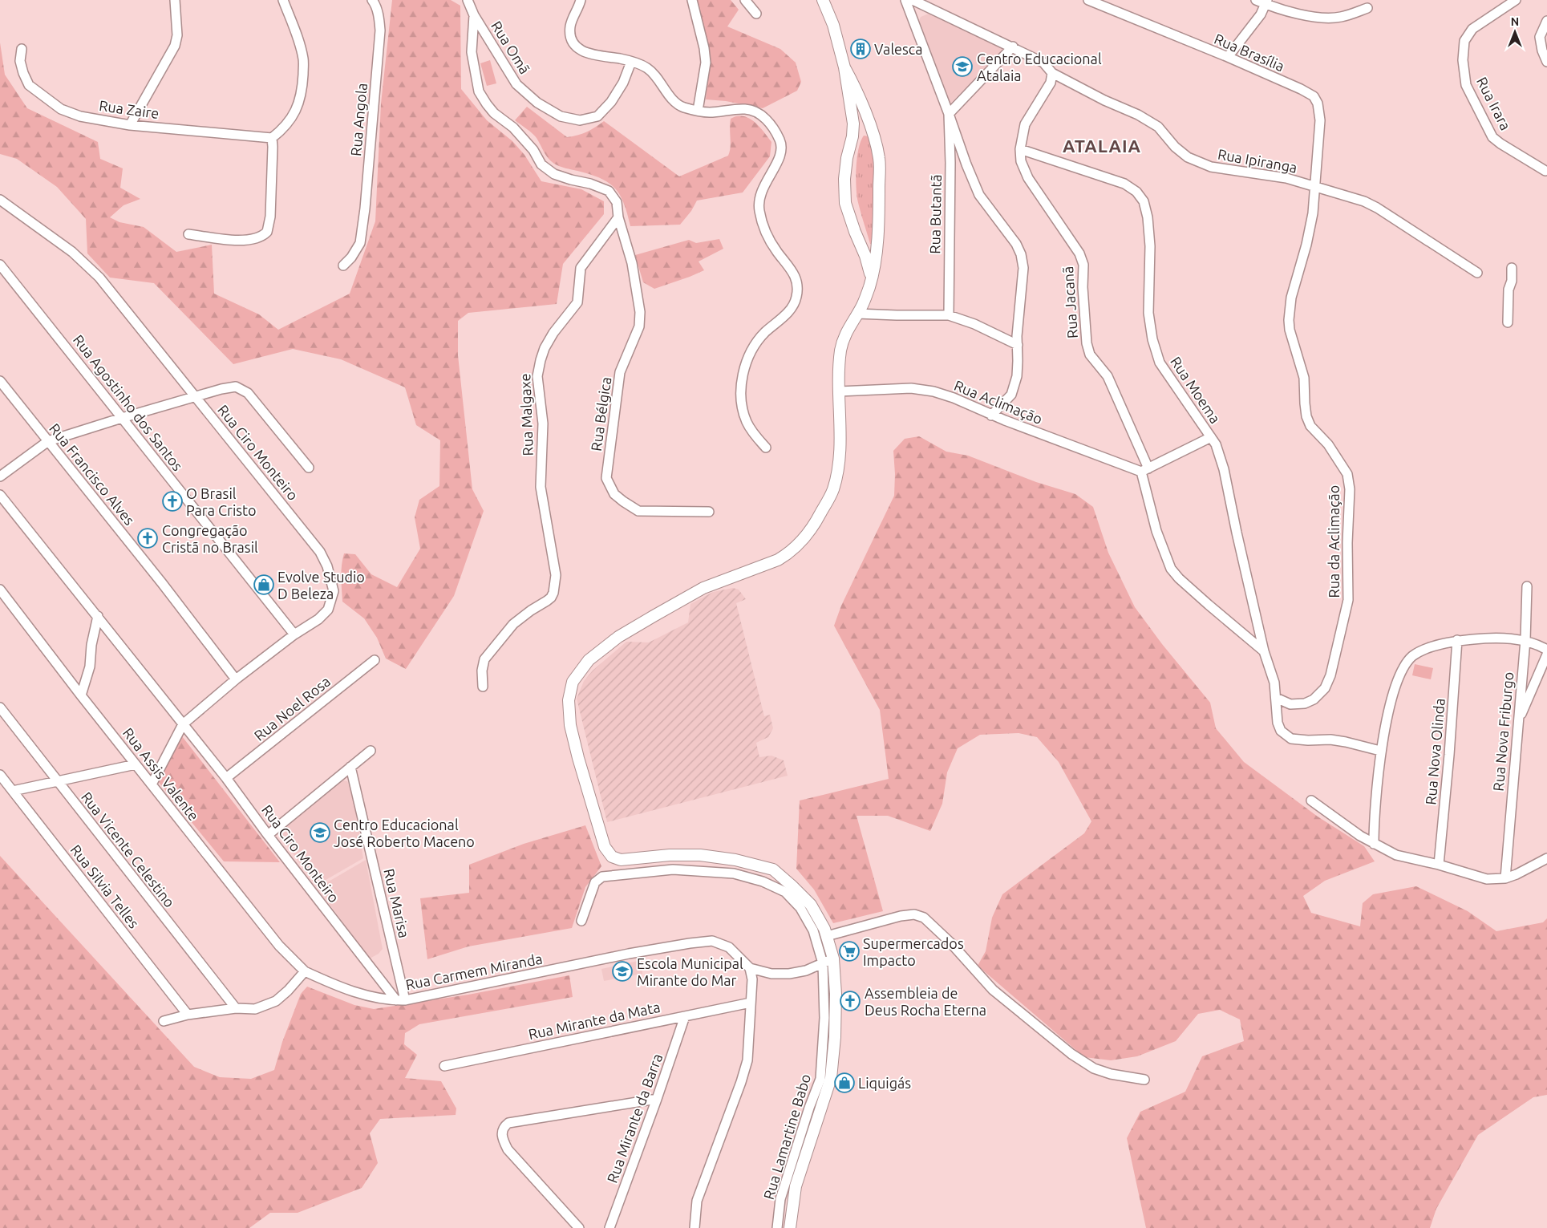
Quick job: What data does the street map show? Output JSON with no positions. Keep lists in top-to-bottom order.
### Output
{
  "streets": {
    "street": [
      "Rua Omã",
      "Rua Brasília",
      "Rua Irara",
      "Rua Zaire",
      "Rua Angola",
      "Rua Ipiranga",
      "Rua Butantã",
      "Rua Jacanã",
      "Rua Moema",
      "Rua Aclimação",
      "Rua Agostinho dos Santos",
      "Rua Bélgica",
      "Rua Malgaxe",
      "Rua Ciro Monteiro",
      "Rua Francisco Alves",
      "Rua da Aclimação",
      "Rua Noel Rosa",
      "Rua Nova Friburgo",
      "Rua Nova Olinda",
      "Rua Assis Valente",
      "Rua Vicente Celestino",
      "Rua Silvia Telles",
      "Rua Marisa",
      "Rua Carmem Miranda",
      "Rua Mirante da Mata",
      "Rua Mirante da Barra",
      "Rua Lamartine Babo"
    ]
  },
  "crossings": [
    ["Rua Brasília", "Rua Ipiranga"],
    ["Rua Brasília", "Rua da Aclimação"],
    ["Rua Ipiranga", "Rua Jacanã"],
    ["Rua Ipiranga", "Rua da Aclimação"],
    ["Rua Jacanã", "Rua Moema"],
    ["Rua Jacanã", "Rua Aclimação"],
    ["Rua Moema", "Rua da Aclimação"],
    ["Rua Agostinho dos Santos", "Rua Ciro Monteiro"],
    ["Rua Bélgica", "Rua Malgaxe"],
    ["Rua Ciro Monteiro", "Rua Francisco Alves"],
    ["Rua Ciro Monteiro", "Rua Noel Rosa"],
    ["Rua Ciro Monteiro", "Rua Marisa"],
    ["Rua Ciro Monteiro", "Rua Carmem Miranda"],
    ["Rua Assis Valente", "Rua Carmem Miranda"],
    ["Rua Marisa", "Rua Carmem Miranda"],
    ["Rua Carmem Miranda", "Rua Lamartine Babo"],
    ["Rua Mirante da Mata", "Rua Mirante da Barra"]
  ],
  "districts": ["ATALAIA"],
  "places": {
    "building": ["Valesca"],
    "school or university": ["Centro Educacional Atalaia", "Centro Educacional José Roberto Maceno", "Escola Municipal Mirante do Mar"],
    "church": ["O Brasil Para Cristo", "Congregação Cristã no Brasil", "Assembleia de Deus Rocha Eterna"],
    "shop": ["Evolve Studio D Beleza", "Liquigás"],
    "supermarket": ["Supermercados Impacto"]
  },
  "north": "top"
}
